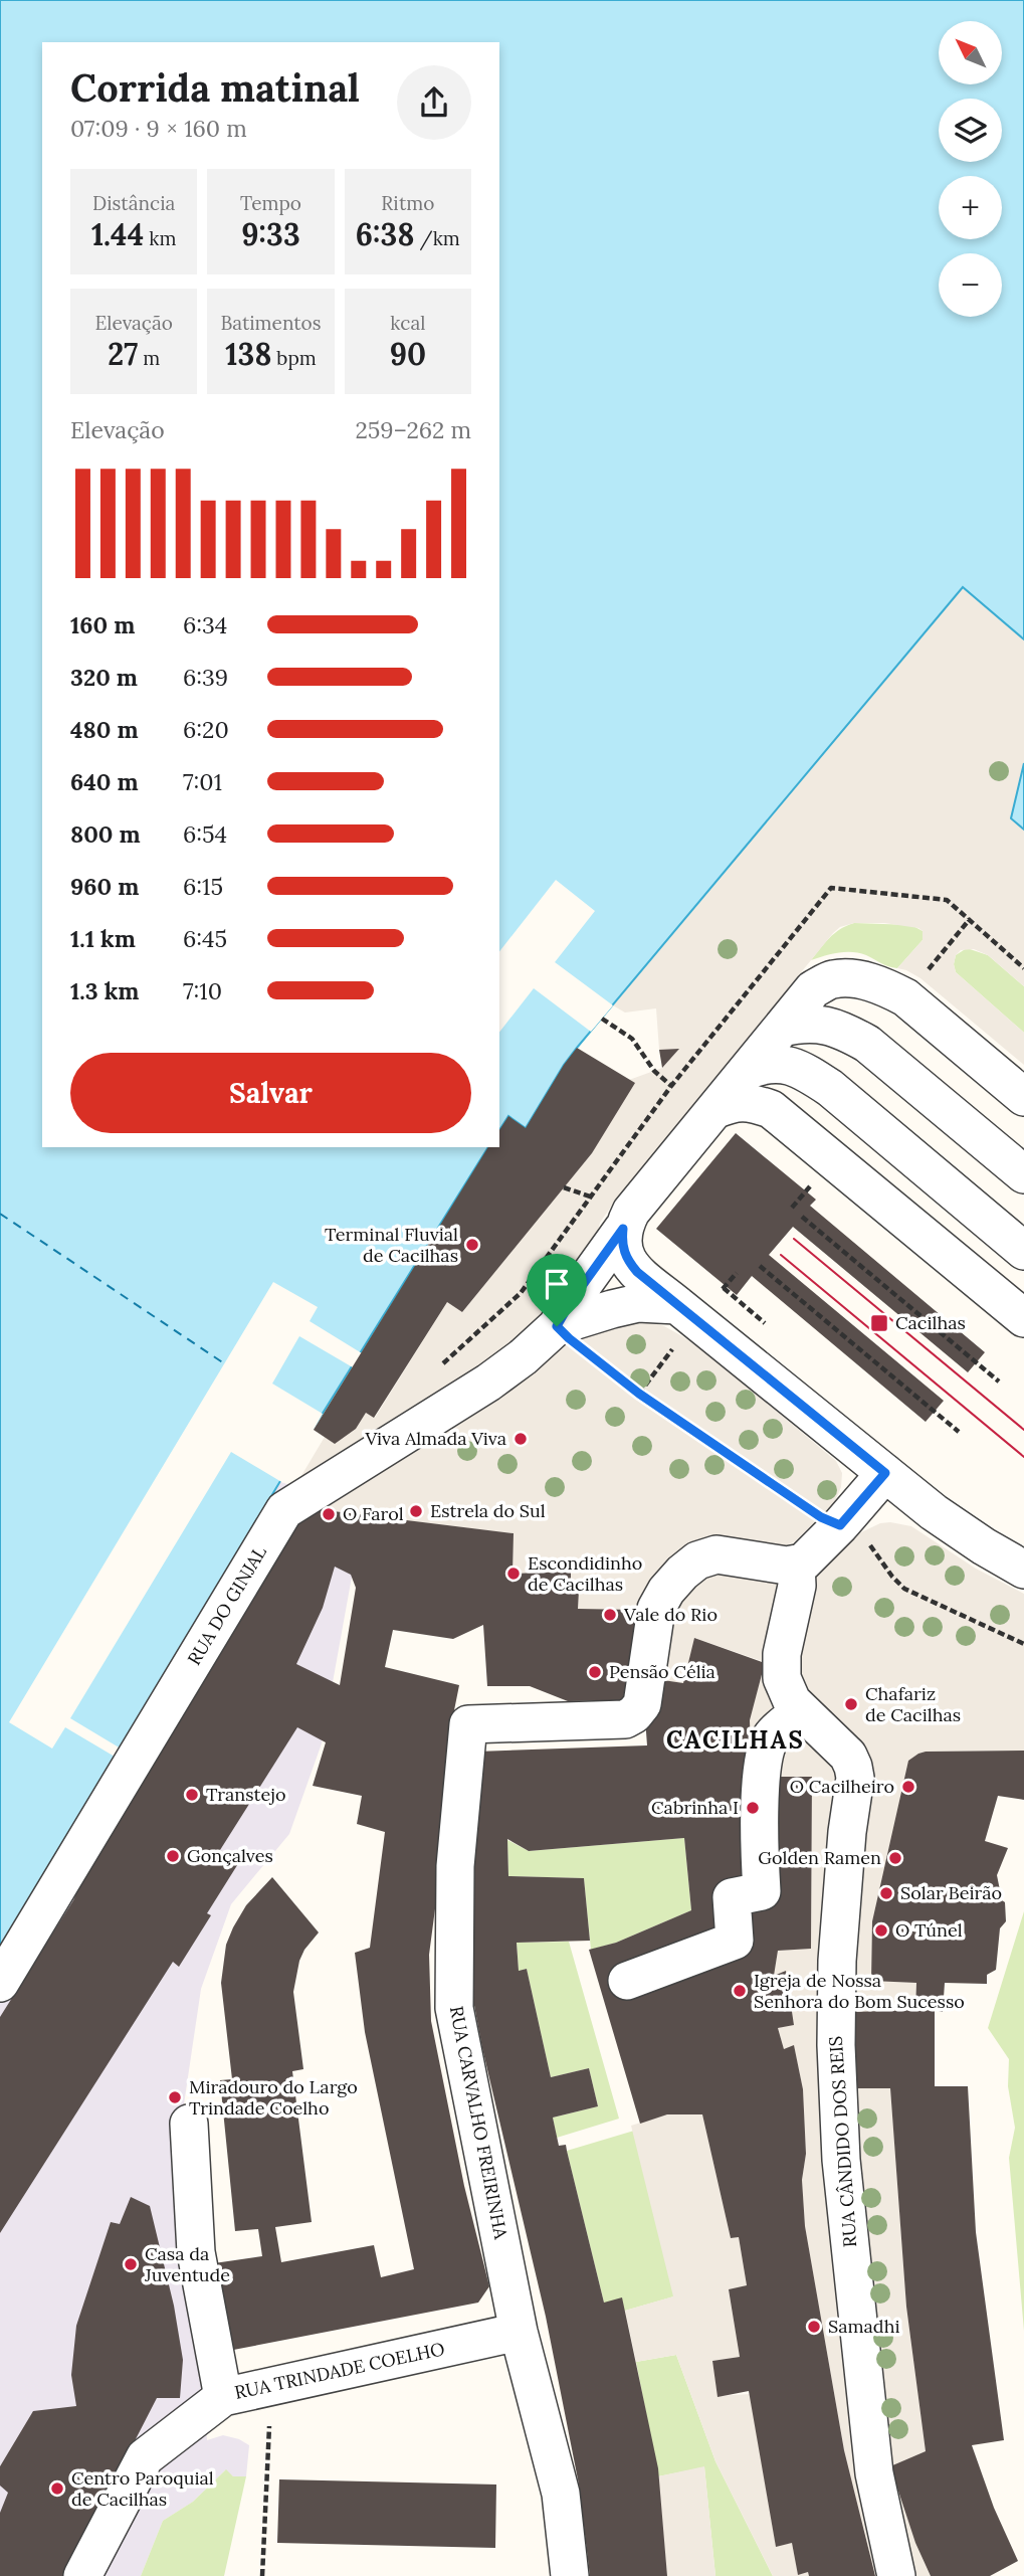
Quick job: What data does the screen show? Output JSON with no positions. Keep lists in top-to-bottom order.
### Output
{
  "streets": {
    "street": [
      "RUA DO GINJAL",
      "RUA CARVALHO FREIRINHA",
      "RUA CÂNDIDO DOS REIS",
      "RUA TRINDADE COELHO"
    ]
  },
  "crossings": [
    ["RUA CARVALHO FREIRINHA", "RUA CÂNDIDO DOS REIS"],
    ["RUA CARVALHO FREIRINHA", "RUA TRINDADE COELHO"]
  ],
  "districts": ["CACILHAS"],
  "places": {
    "other": [
      "Terminal Fluvial de Cacilhas",
      "Viva Almada Viva",
      "Estrela do Sul",
      "O Farol",
      "Escondidinho de Cacilhas",
      "Vale do Rio",
      "Pensão Célia",
      "Chafariz de Cacilhas",
      "O Cacilheiro",
      "Transtejo",
      "Cabrinha I",
      "Gonçalves",
      "Golden Ramen",
      "Solar Beirão",
      "O Túnel",
      "Igreja de Nossa Senhora do Bom Sucesso",
      "Miradouro do Largo Trindade Coelho",
      "Casa da Juventude",
      "Samadhi",
      "Centro Paroquial de Cacilhas"
    ],
    "transit": ["Cacilhas"]
  },
  "north": "top left",
  "page": {
    "map_buttons": ["+", "−"],
    "heading": ["Corrida matinal", "07:09 · 9 × 160 m"],
    "stats": [
      ["Distância", "1.44 km"],
      ["Tempo", "9:33"],
      ["Ritmo", "6:38 /km"],
      ["Elevação", "27 m"],
      ["Batimentos", "138 bpm"],
      ["kcal", "90"]
    ],
    "chart": ["Elevação", "259–262 m"],
    "list": [
      {
        "name": "160 m",
        "note": "6:34"
      },
      {
        "name": "320 m",
        "note": "6:39"
      },
      {
        "name": "480 m",
        "note": "6:20"
      },
      {
        "name": "640 m",
        "note": "7:01"
      },
      {
        "name": "800 m",
        "note": "6:54"
      },
      {
        "name": "960 m",
        "note": "6:15"
      },
      {
        "name": "1.1 km",
        "note": "6:45"
      },
      {
        "name": "1.3 km",
        "note": "7:10"
      }
    ],
    "buttons": "Salvar"
  }
}
